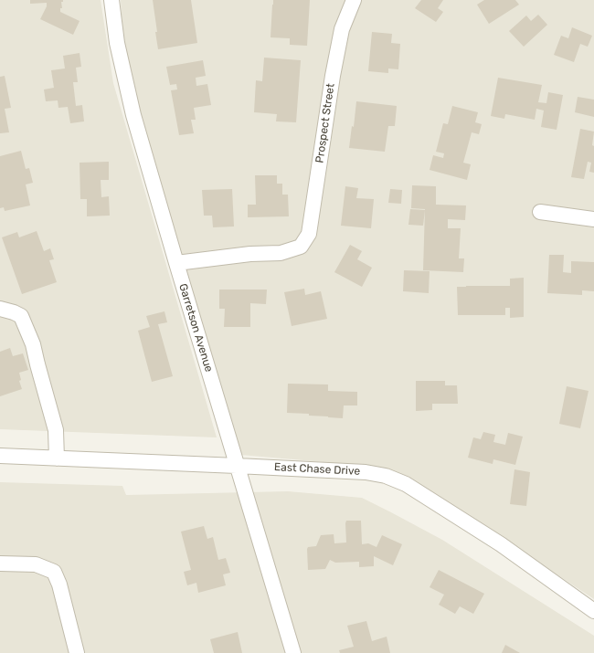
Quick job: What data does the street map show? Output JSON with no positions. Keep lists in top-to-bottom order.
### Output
{
  "streets": {
    "street": ["Prospect Street", "Garretson Avenue", "East Chase Drive"]
  },
  "crossings": [
    ["Prospect Street", "Garretson Avenue"],
    ["Garretson Avenue", "East Chase Drive"]
  ]
}
